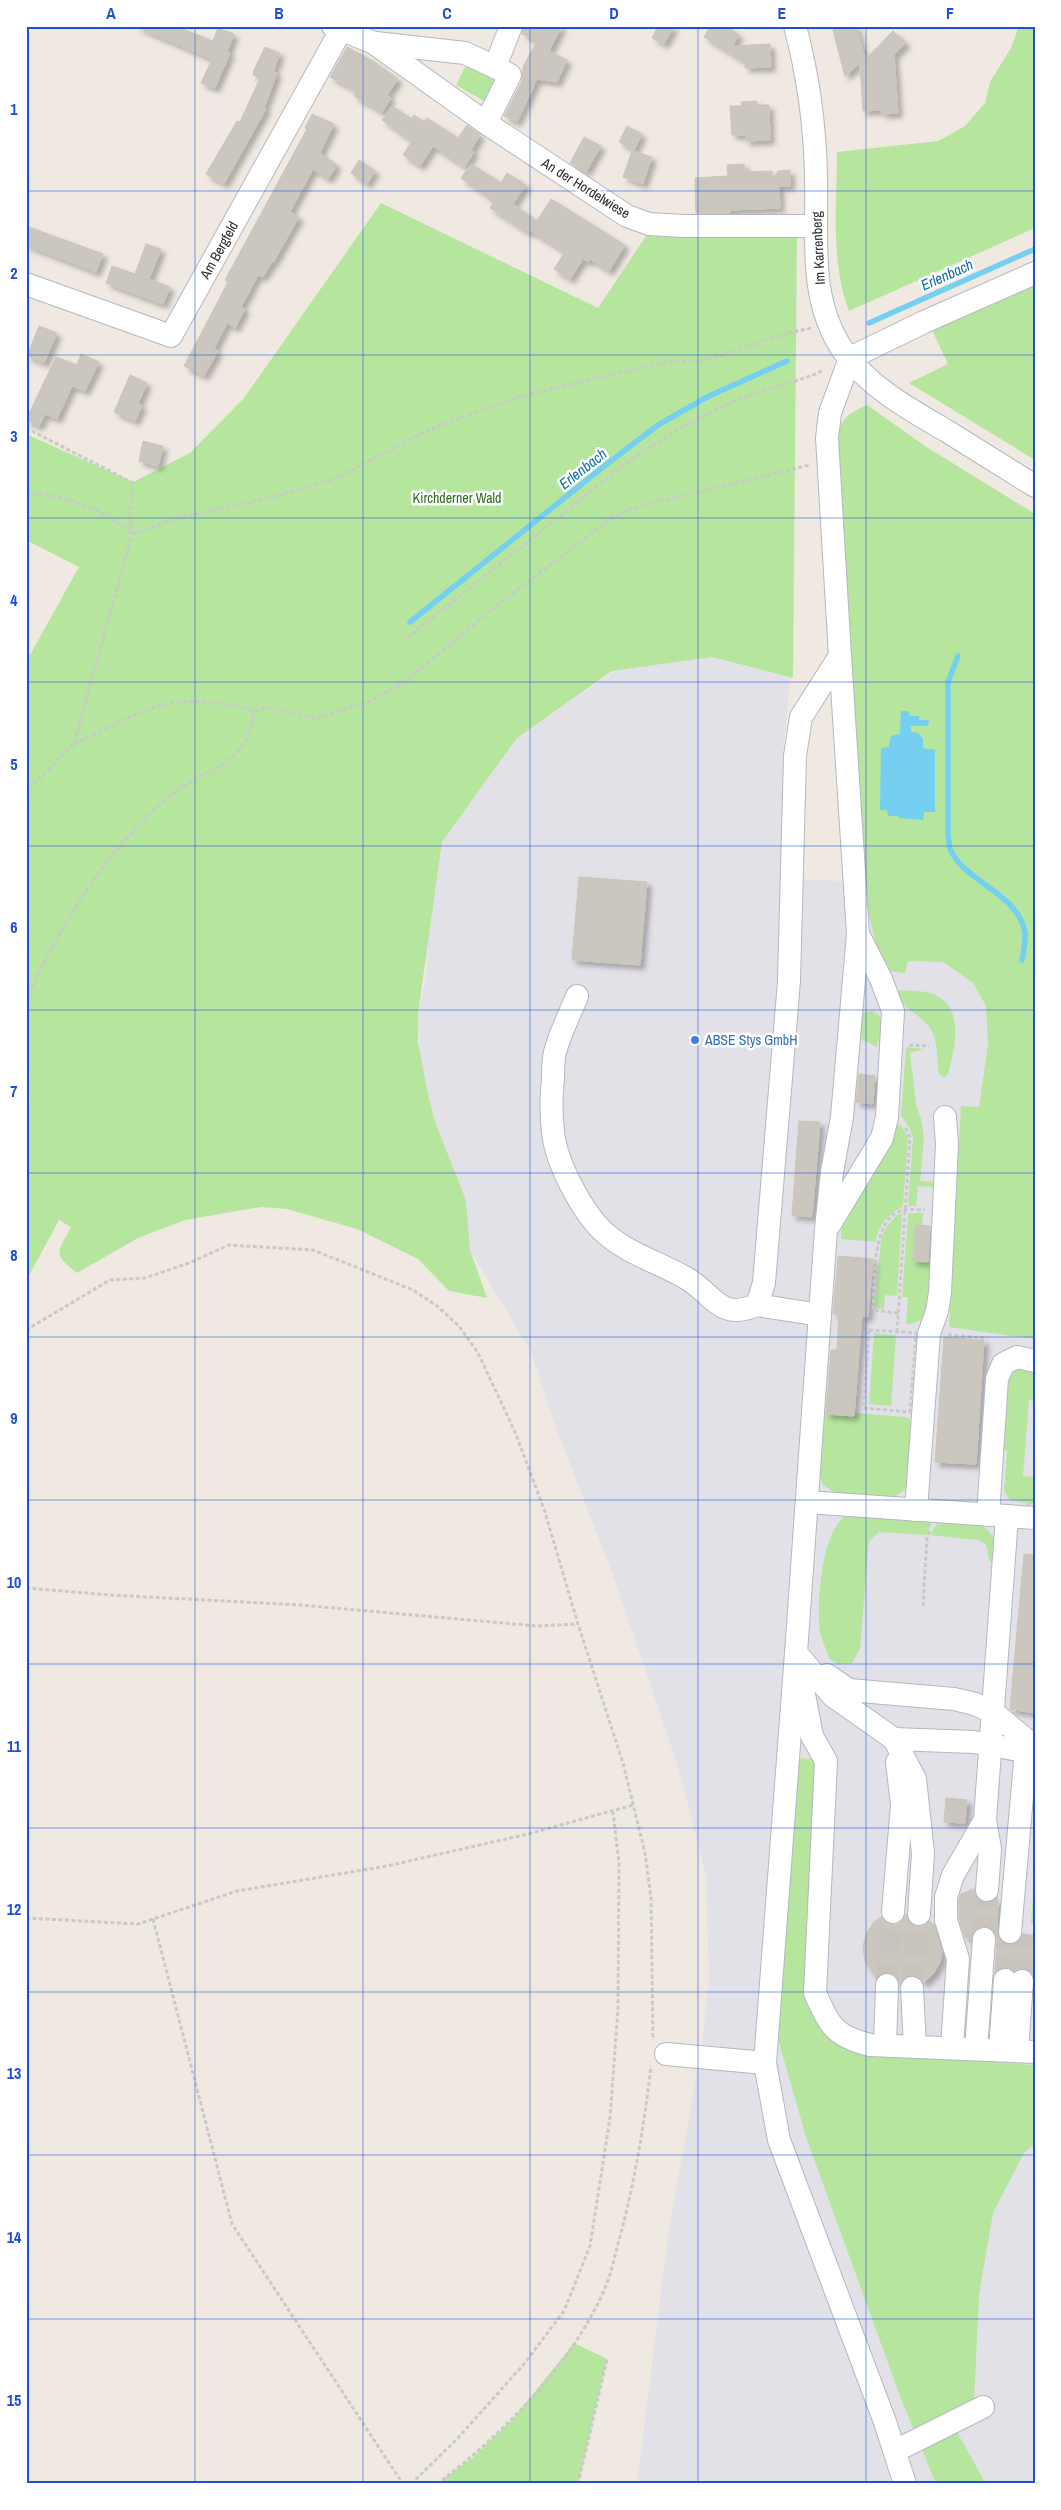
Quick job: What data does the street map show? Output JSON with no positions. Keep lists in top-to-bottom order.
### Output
{
  "streets": {
    "street": ["An der Hordelwiese", "Im Karrenberg", "Am Bergfeld"]
  },
  "crossings": [
    ["An der Hordelwiese", "Im Karrenberg"],
    ["An der Hordelwiese", "Am Bergfeld"]
  ],
  "water": ["Erlenbach"],
  "parks": ["Kirchderner Wald"],
  "places": ["ABSE Stys GmbH"],
  "grid": {
    "columns": [
      "A",
      "B",
      "C",
      "D",
      "E",
      "F"
    ],
    "rows": [
      "1",
      "2",
      "3",
      "4",
      "5",
      "6",
      "7",
      "8",
      "9",
      "10",
      "11",
      "12",
      "13",
      "14",
      "15"
    ]
  }
}
